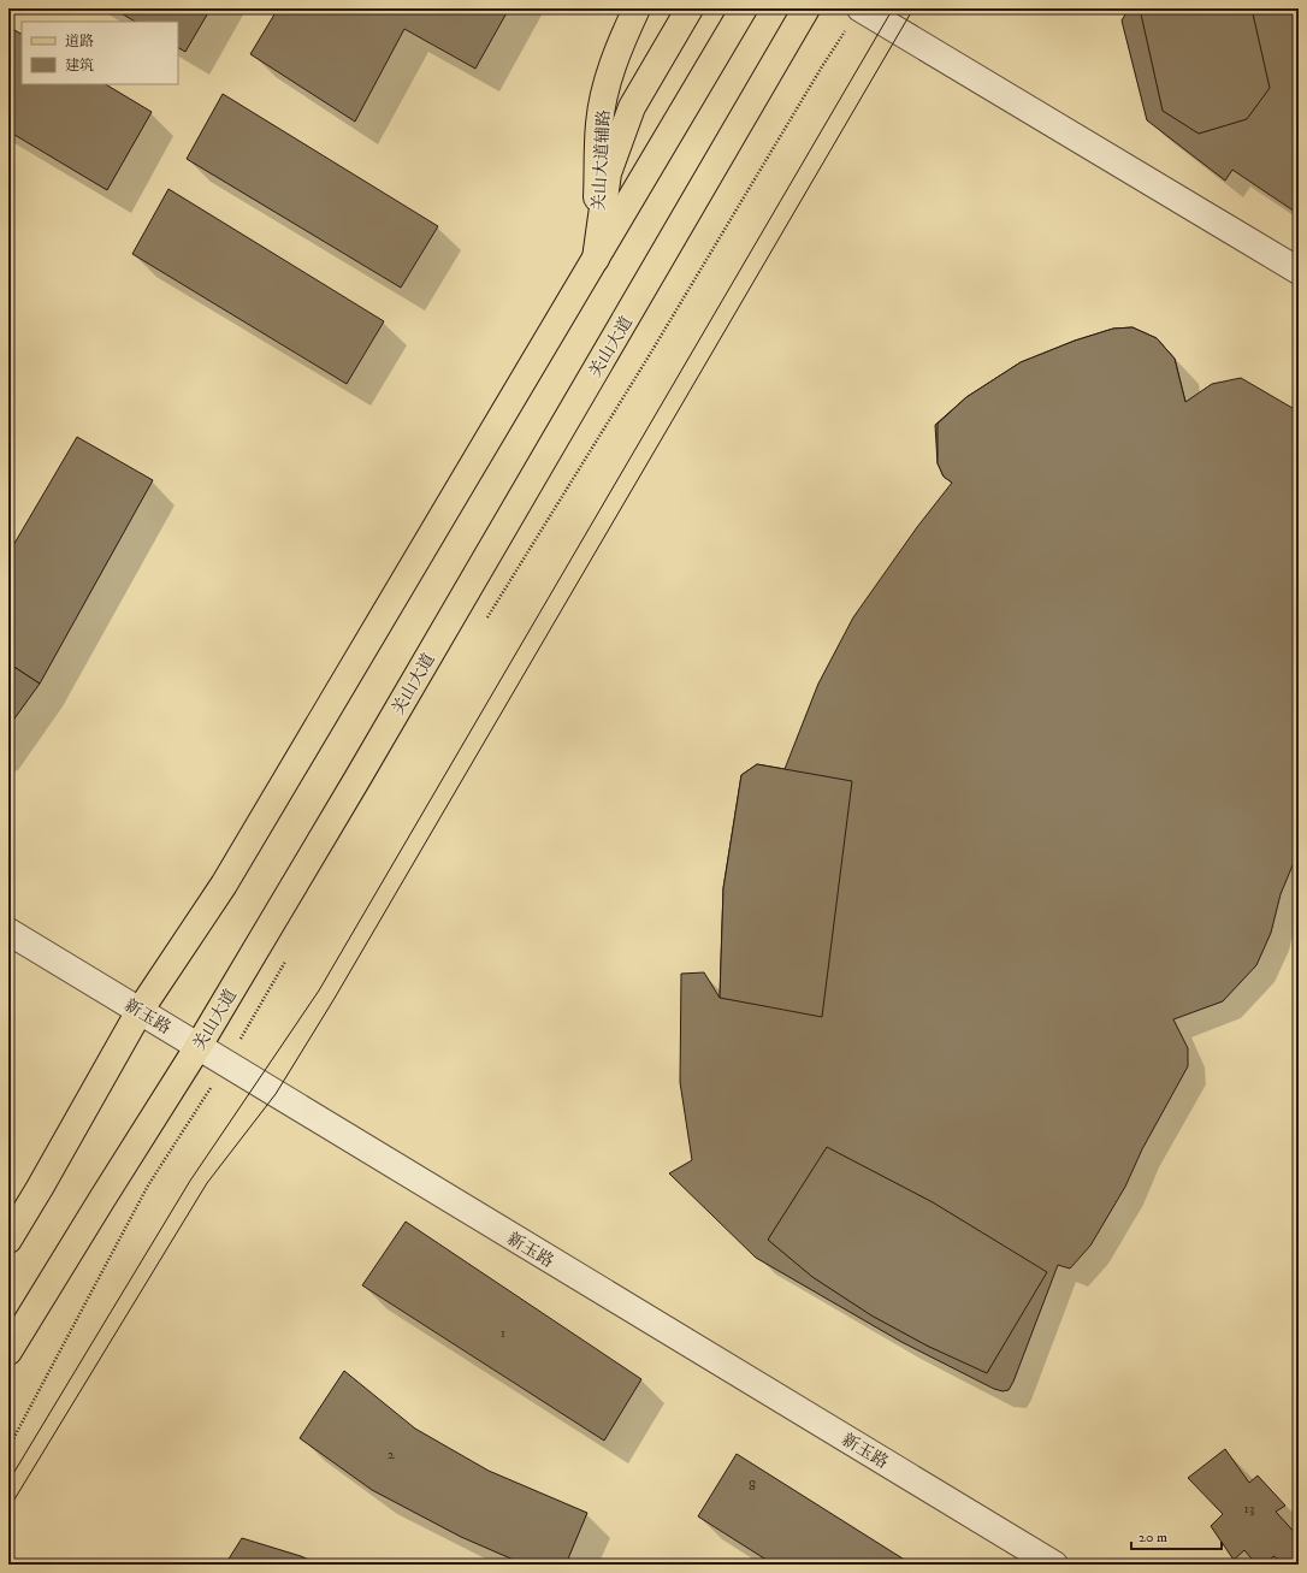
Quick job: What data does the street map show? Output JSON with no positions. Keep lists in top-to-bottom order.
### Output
{
  "streets": {
    "main road": ["关山大道辅路", "关山大道"],
    "street": ["新玉路"]
  },
  "crossings": [
    ["关山大道", "新玉路"]
  ],
  "house_numbers": [
    "1",
    "2",
    "8",
    "13"
  ],
  "legend": ["道路", "建筑"],
  "scale_bar": "20 m"
}
